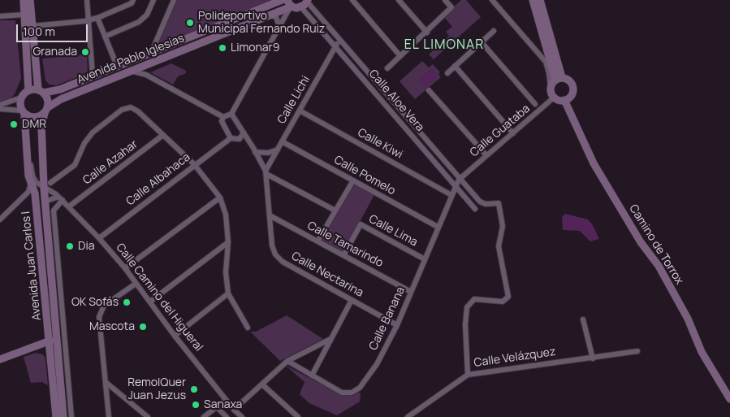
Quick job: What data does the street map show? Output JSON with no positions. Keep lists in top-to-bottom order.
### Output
{
  "streets": {
    "street": [
      "Avenida Pablo Iglesias",
      "Calle Lichi",
      "Calle Aloe Vera",
      "Calle Guataba",
      "Calle Kiwi",
      "Calle Azahar",
      "Calle Pomelo",
      "Calle Albahaca",
      "Calle Lima",
      "Calle Tamarindo",
      "Camino de Torrox",
      "Avenida Juan Carlos I",
      "Calle Nectarina",
      "Calle Camino del Higueral",
      "Calle Banana",
      "Calle Velázquez"
    ]
  },
  "crossings": [
    ["Avenida Pablo Iglesias", "Avenida Juan Carlos I"],
    ["Calle Lichi", "Calle Aloe Vera"],
    ["Calle Lichi", "Calle Kiwi"],
    ["Calle Lichi", "Calle Pomelo"],
    ["Calle Lichi", "Calle Nectarina"],
    ["Calle Aloe Vera", "Calle Guataba"],
    ["Calle Aloe Vera", "Calle Banana"],
    ["Calle Aloe Vera", "Calle Velázquez"],
    ["Calle Guataba", "Camino de Torrox"],
    ["Calle Guataba", "Calle Banana"],
    ["Calle Kiwi", "Calle Banana"],
    ["Calle Azahar", "Calle Camino del Higueral"],
    ["Calle Pomelo", "Calle Banana"],
    ["Calle Albahaca", "Calle Nectarina"],
    ["Calle Albahaca", "Calle Camino del Higueral"],
    ["Calle Lima", "Calle Tamarindo"],
    ["Calle Lima", "Calle Banana"],
    ["Calle Tamarindo", "Calle Nectarina"],
    ["Calle Tamarindo", "Calle Banana"],
    ["Avenida Juan Carlos I", "Calle Camino del Higueral"],
    ["Calle Nectarina", "Calle Banana"]
  ],
  "districts": ["EL LIMONAR"],
  "places": [
    "Polideportivo Municipal Fernando Ruiz",
    "Limonar9",
    "Granada",
    "DMR",
    "Dia",
    "OK Sofás",
    "Mascota",
    "RemolQuer Juan Jezus",
    "Sanaxa"
  ],
  "scale_bar": "100 m"
}
